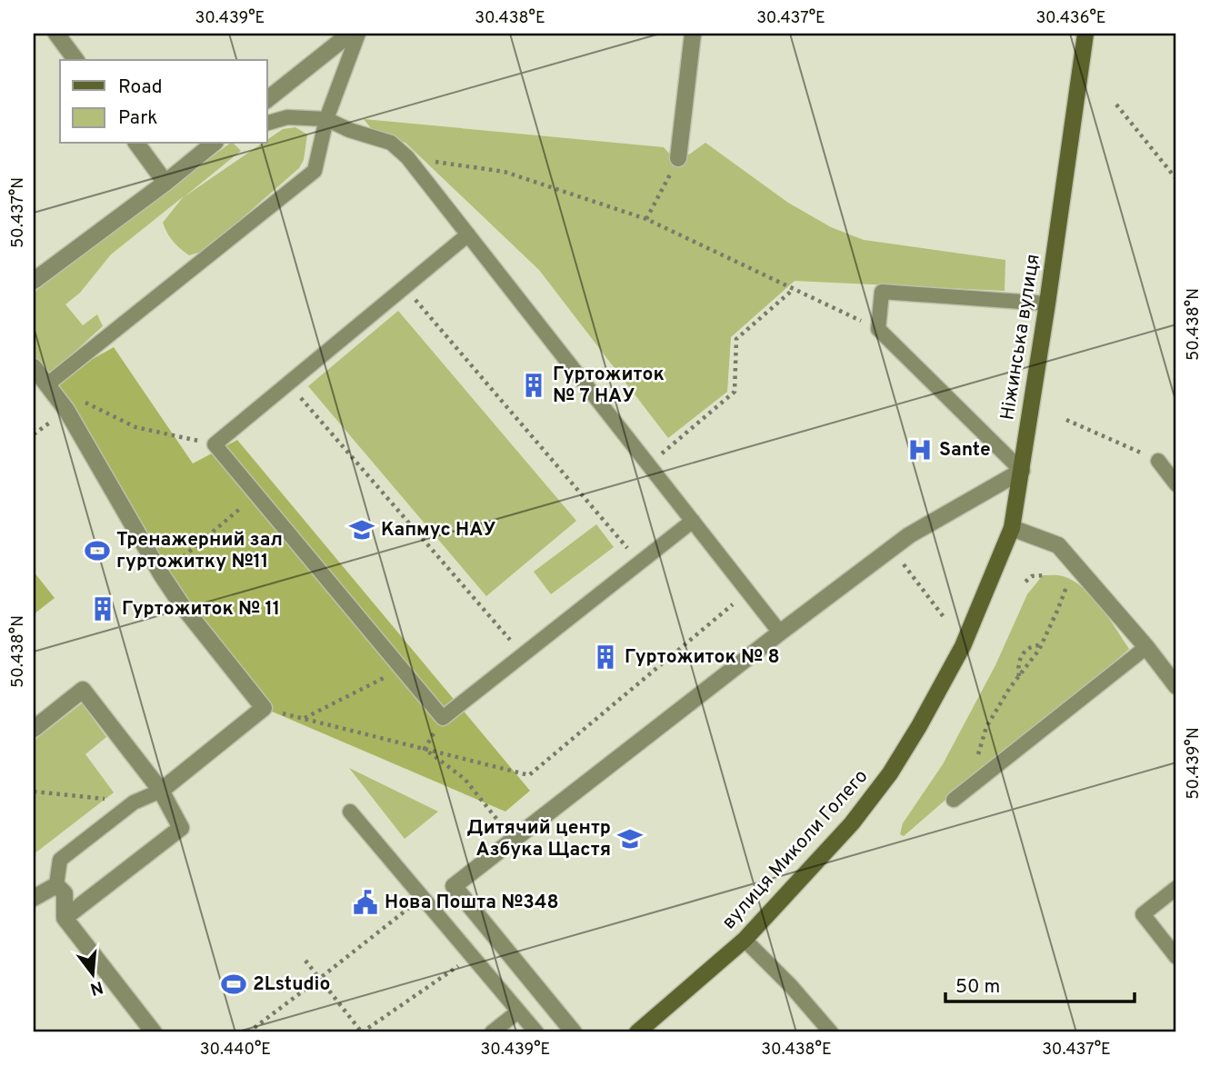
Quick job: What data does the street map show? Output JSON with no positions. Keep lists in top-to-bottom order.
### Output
{
  "streets": {
    "main road": ["Ніжинська вулиця", "вулиця Миколи Голего"]
  },
  "crossings": [
    ["Ніжинська вулиця", "вулиця Миколи Голего"]
  ],
  "places": {
    "building": ["Гуртожиток № 7 НАУ", "Гуртожиток № 11", "Гуртожиток № 8"],
    "hospital": ["Sante"],
    "school or university": ["Капмус НАУ", "Дитячий центр Азбука Щастя"],
    "sports": ["Тренажерний зал гуртожитку №11", "2Lstudio"],
    "public building": ["Нова Пошта №348"]
  },
  "legend": ["Road", "Park"],
  "scale_bar": "50 m",
  "north": "bottom",
  "coordinates": [
    "30.439°E",
    "30.438°E",
    "30.437°E",
    "30.436°E",
    "50.437°N",
    "50.438°N",
    "50.439°N",
    "30.440°E"
  ]
}
